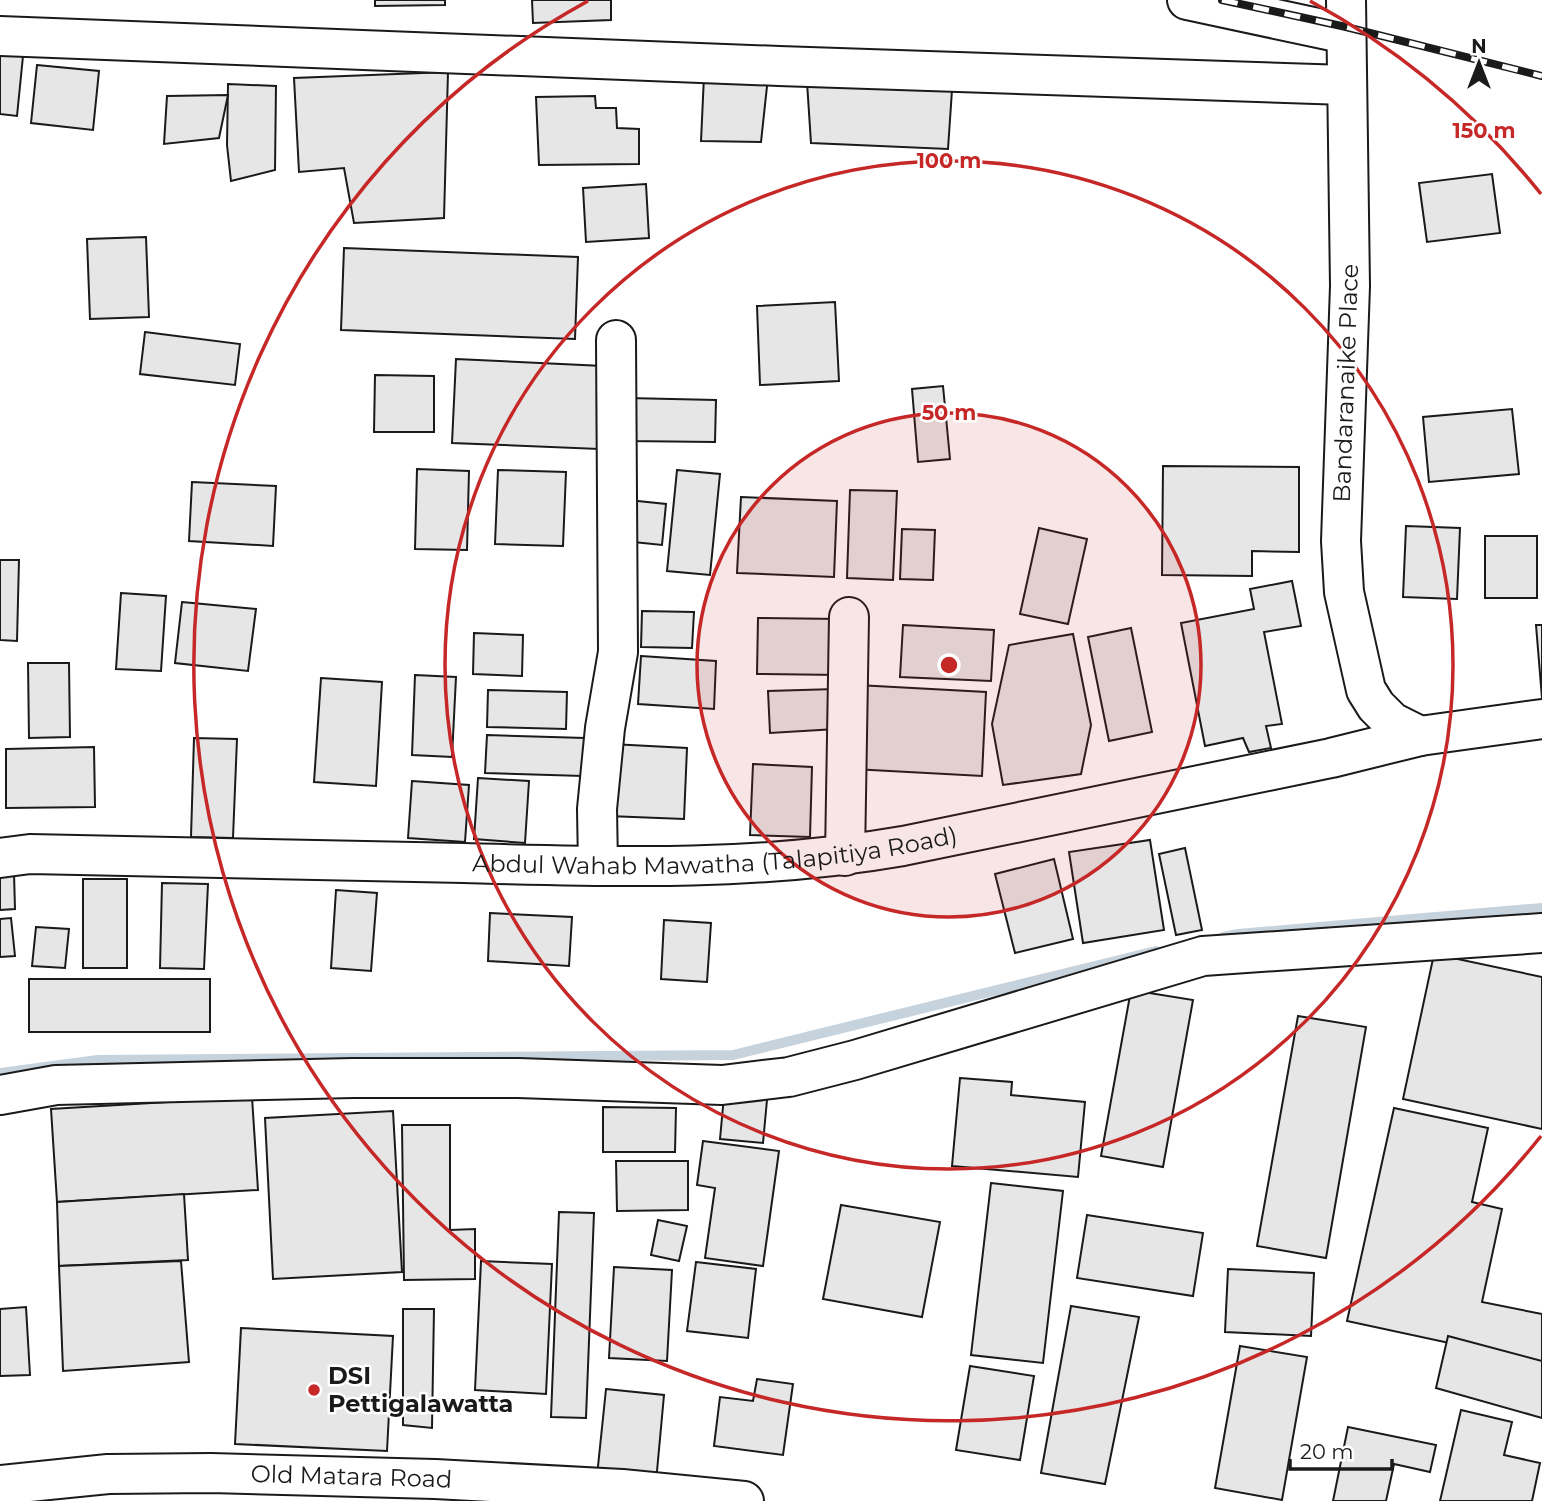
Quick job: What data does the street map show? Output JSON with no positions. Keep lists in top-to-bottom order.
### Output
{
  "streets": {
    "main road": ["Bandaranaike Place", "Abdul Wahab Mawatha (Talapitiya Road)", "Old Matara Road"]
  },
  "crossings": [
    ["Bandaranaike Place", "Abdul Wahab Mawatha (Talapitiya Road)"]
  ],
  "places": ["DSI Pettigalawatta"],
  "scale_bar": "20 m",
  "north": "top",
  "rings": ["150 m", "100 m", "50 m"]
}
